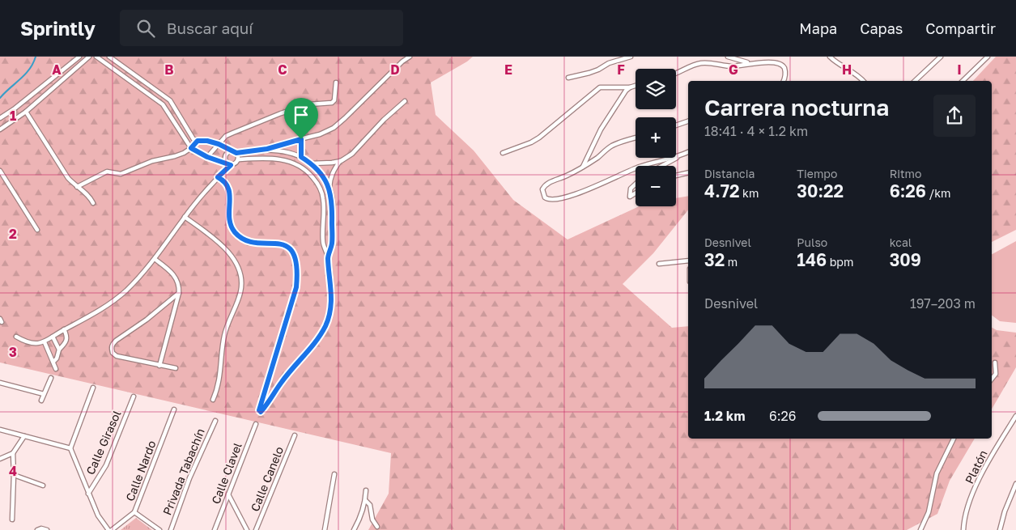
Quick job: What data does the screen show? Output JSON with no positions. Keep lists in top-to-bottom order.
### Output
{
  "streets": {
    "street": [
      "Calle Girasol",
      "Platón",
      "Calle Nardo",
      "Privada Tabachín",
      "Calle Clavel",
      "Calle Canelo"
    ]
  },
  "page": {
    "header": "Sprintly",
    "search": "Buscar aquí",
    "nav": ["Mapa", "Capas", "Compartir"],
    "map_buttons": ["+", "−"],
    "heading": ["Carrera nocturna", "18:41 · 4 × 1.2 km"],
    "stats": [
      ["Distancia", "4.72 km"],
      ["Tiempo", "30:22"],
      ["Ritmo", "6:26 /km"],
      ["Desnivel", "32 m"],
      ["Pulso", "146 bpm"],
      ["kcal", "309"]
    ],
    "chart": ["Desnivel", "197–203 m"],
    "list": [
      {
        "name": "1.2 km",
        "note": "6:26"
      }
    ]
  },
  "grid": {
    "columns": [
      "A",
      "B",
      "C",
      "D",
      "E",
      "F",
      "G",
      "H",
      "I"
    ],
    "rows": [
      "1",
      "2",
      "3",
      "4"
    ]
  }
}
